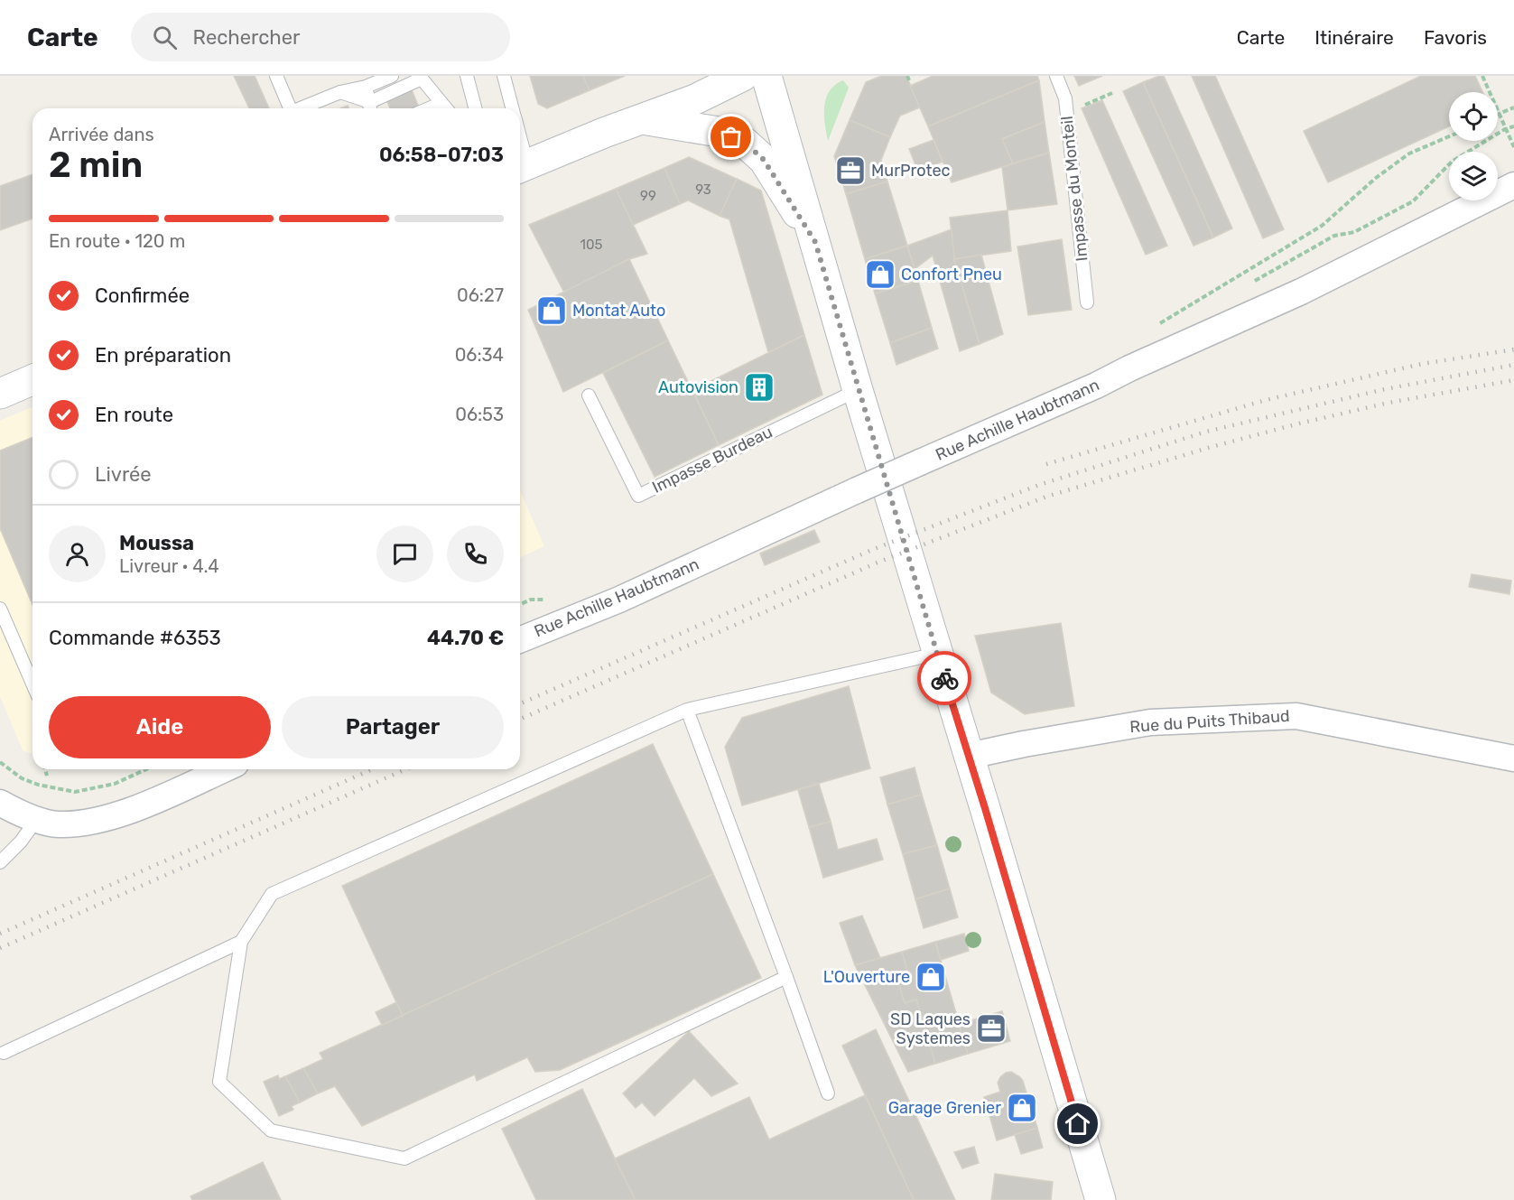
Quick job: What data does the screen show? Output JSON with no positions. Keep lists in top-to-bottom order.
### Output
{
  "streets": {
    "street": ["Rue Achille Haubtmann", "Rue du Puits Thibaud"],
    "lane": ["Impasse du Monteil", "Impasse Burdeau"]
  },
  "places": {
    "office": ["MurProtec", "SD Laques Systemes"],
    "shop": [
      "Confort Pneu",
      "Montat Auto",
      "L'Ouverture",
      "Garage Grenier"
    ],
    "building": ["Autovision"]
  },
  "house_numbers": ["93", "99", "105"],
  "page": {
    "header": "Carte",
    "search": "Rechercher",
    "nav": ["Carte", "Itinéraire", "Favoris"],
    "heading": ["2 min", "Arrivée dans", "06:58–07:03"],
    "panel": [
      "Moussa",
      "Livreur · 4.4",
      "Commande #6353",
      "44.70 €"
    ],
    "bar": "En route · 120 m",
    "list": [
      ["Confirmée", "06:27"],
      ["En préparation", "06:34"],
      ["En route", "06:53"],
      "Livrée"
    ],
    "buttons": ["Aide", "Partager"]
  }
}
